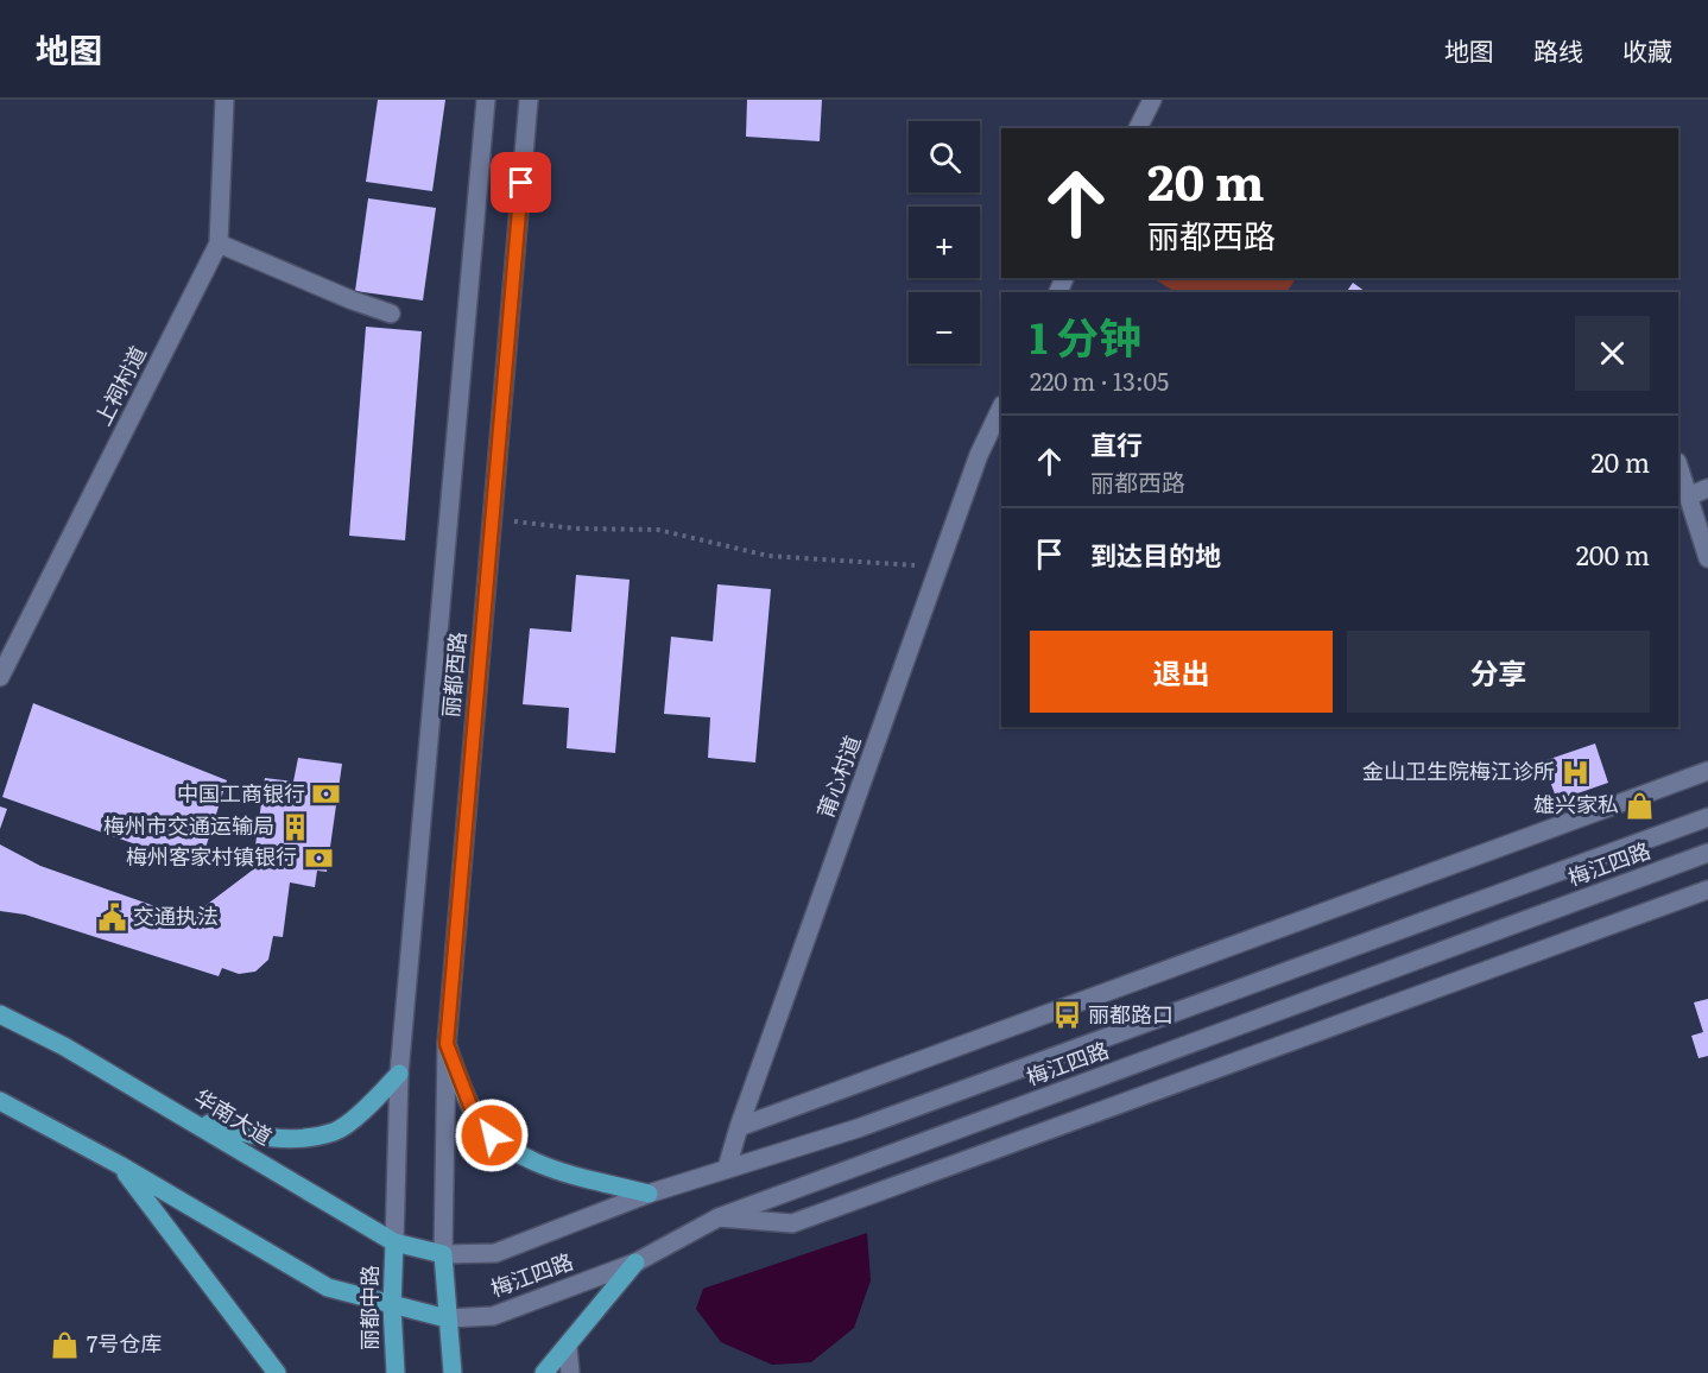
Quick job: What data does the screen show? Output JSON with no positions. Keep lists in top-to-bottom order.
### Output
{
  "streets": {
    "main road": [
      "上祠村道",
      "丽都西路",
      "莆心村道",
      "梅江四路",
      "华南大道",
      "丽都中路"
    ]
  },
  "crossings": [
    ["丽都西路", "梅江四路"],
    ["丽都西路", "华南大道"],
    ["丽都西路", "丽都中路"],
    ["莆心村道", "梅江四路"],
    ["梅江四路", "华南大道"],
    ["华南大道", "丽都中路"]
  ],
  "places": {
    "hospital": ["金山卫生院梅江诊所"],
    "bank": ["中国工商银行", "梅州客家村镇银行"],
    "shop": ["雄兴家私", "7号仓库"],
    "building": ["梅州市交通运输局"],
    "public building": ["交通执法"],
    "bus stop": ["丽都路口"]
  },
  "page": {
    "header": "地图",
    "nav": ["地图", "路线", "收藏"],
    "map_buttons": ["+", "−"],
    "turn": ["20 m", "丽都西路"],
    "heading": ["1 分钟", "220 m · 13:05"],
    "list": [
      {
        "name": "直行",
        "note": "丽都西路",
        "value": "20 m"
      },
      {
        "name": "到达目的地",
        "value": "200 m"
      }
    ],
    "buttons": ["退出", "分享"]
  }
}
